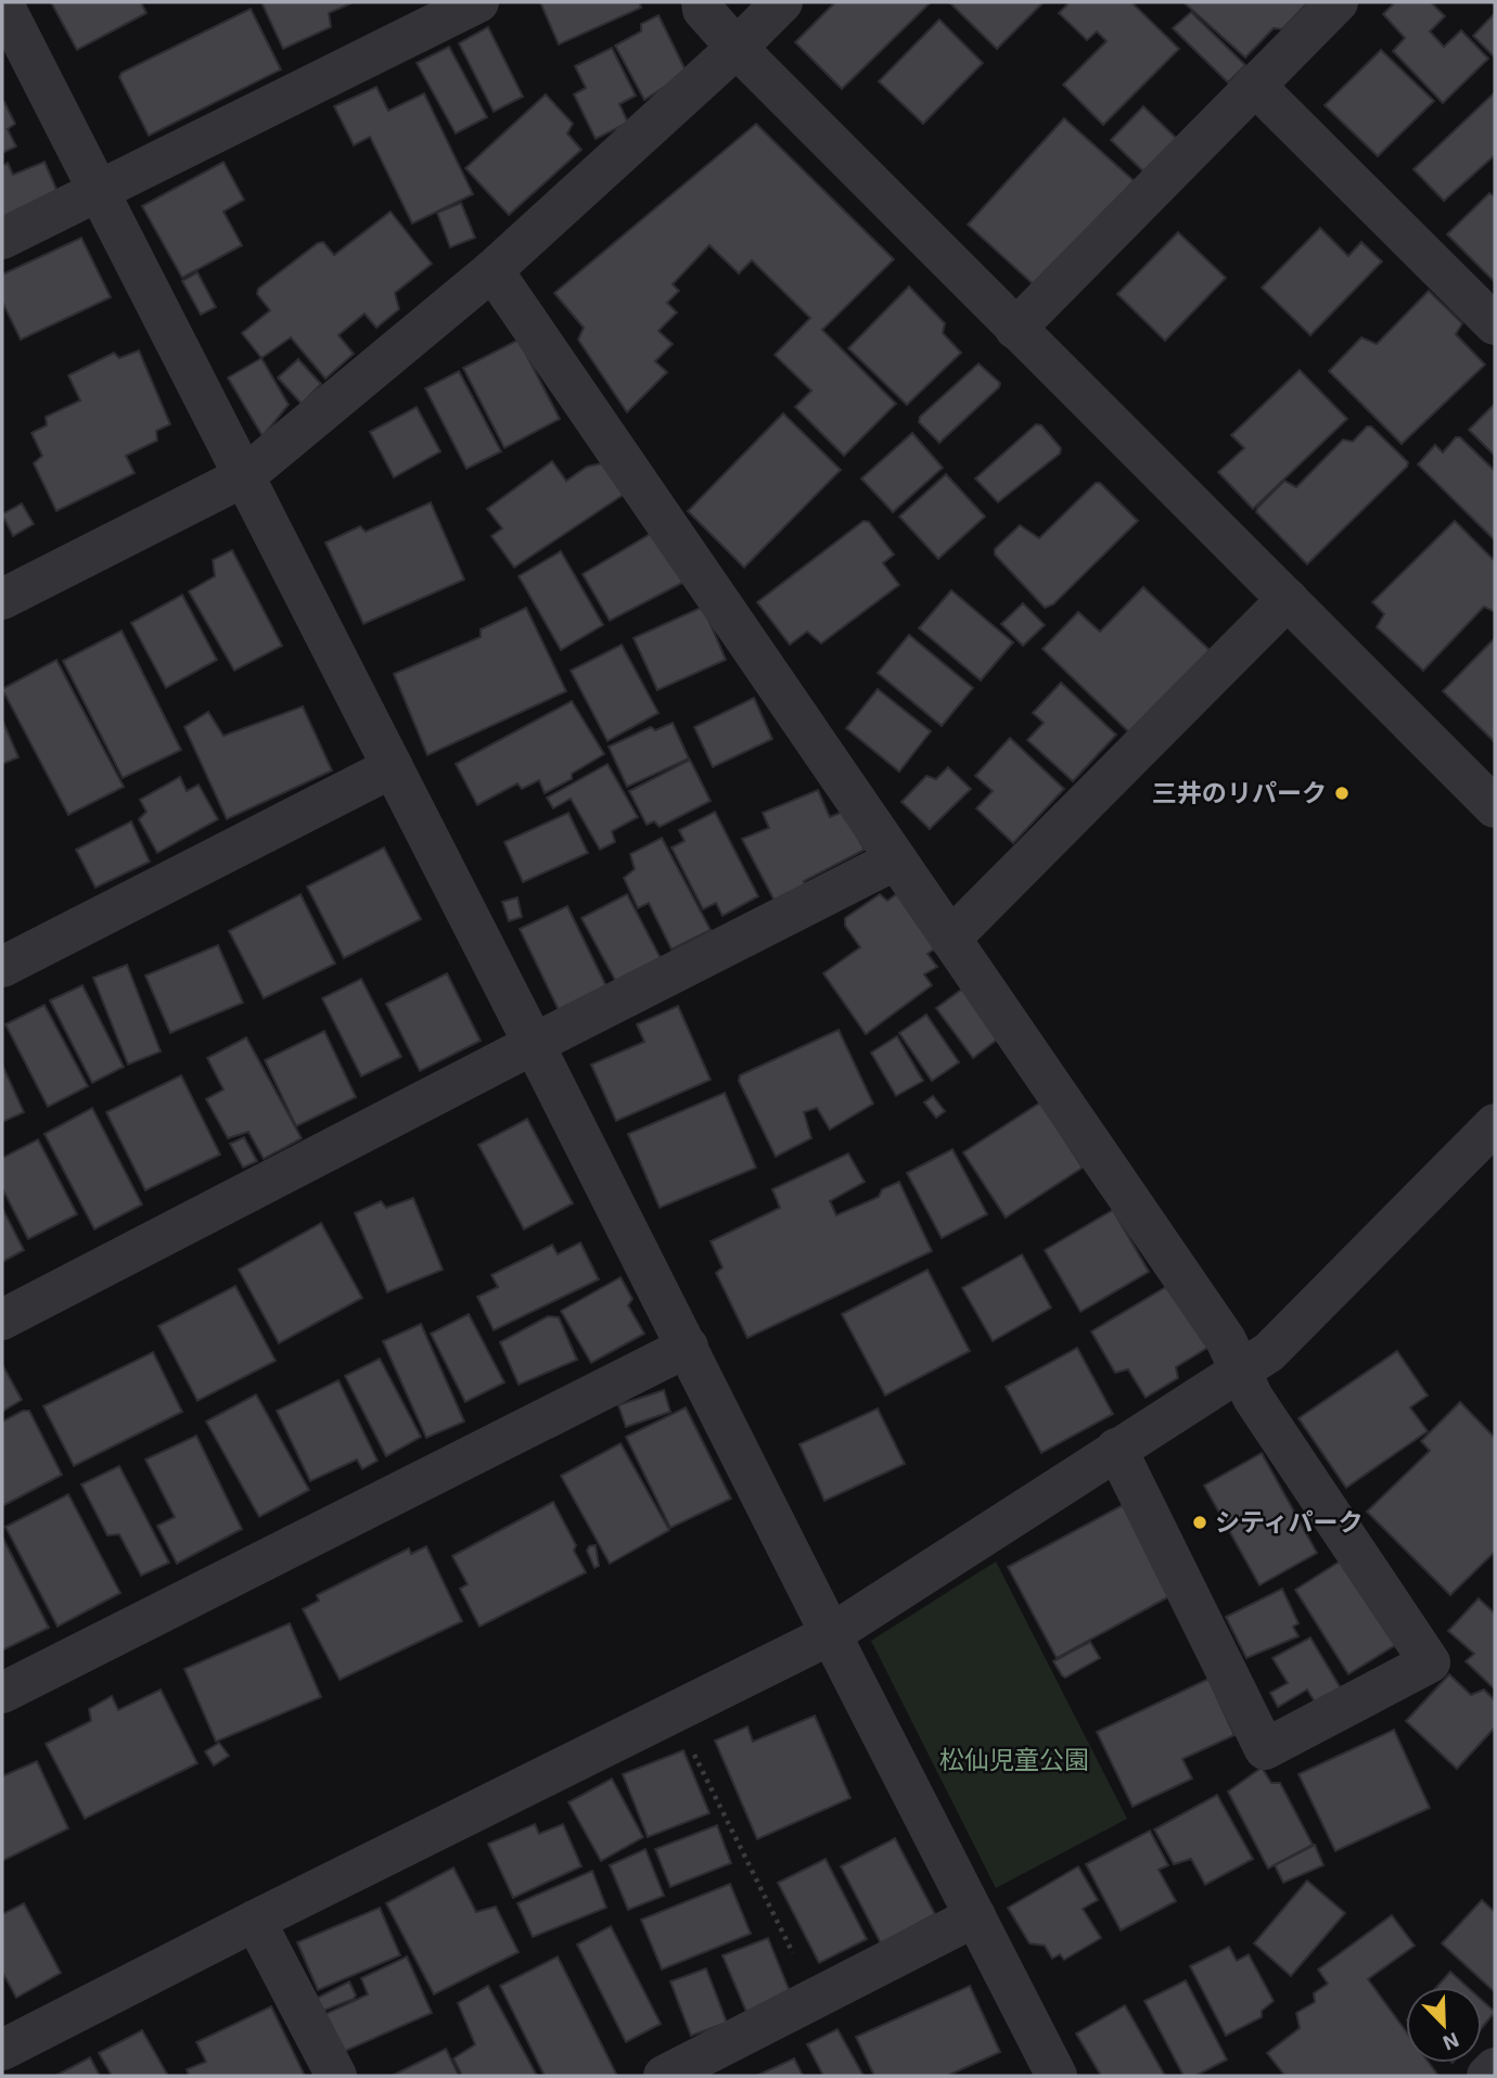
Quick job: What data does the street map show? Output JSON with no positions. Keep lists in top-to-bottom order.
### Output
{
  "parks": ["松仙児童公園"],
  "places": ["三井のリパーク", "シティパーク"],
  "north": "bottom right"
}
